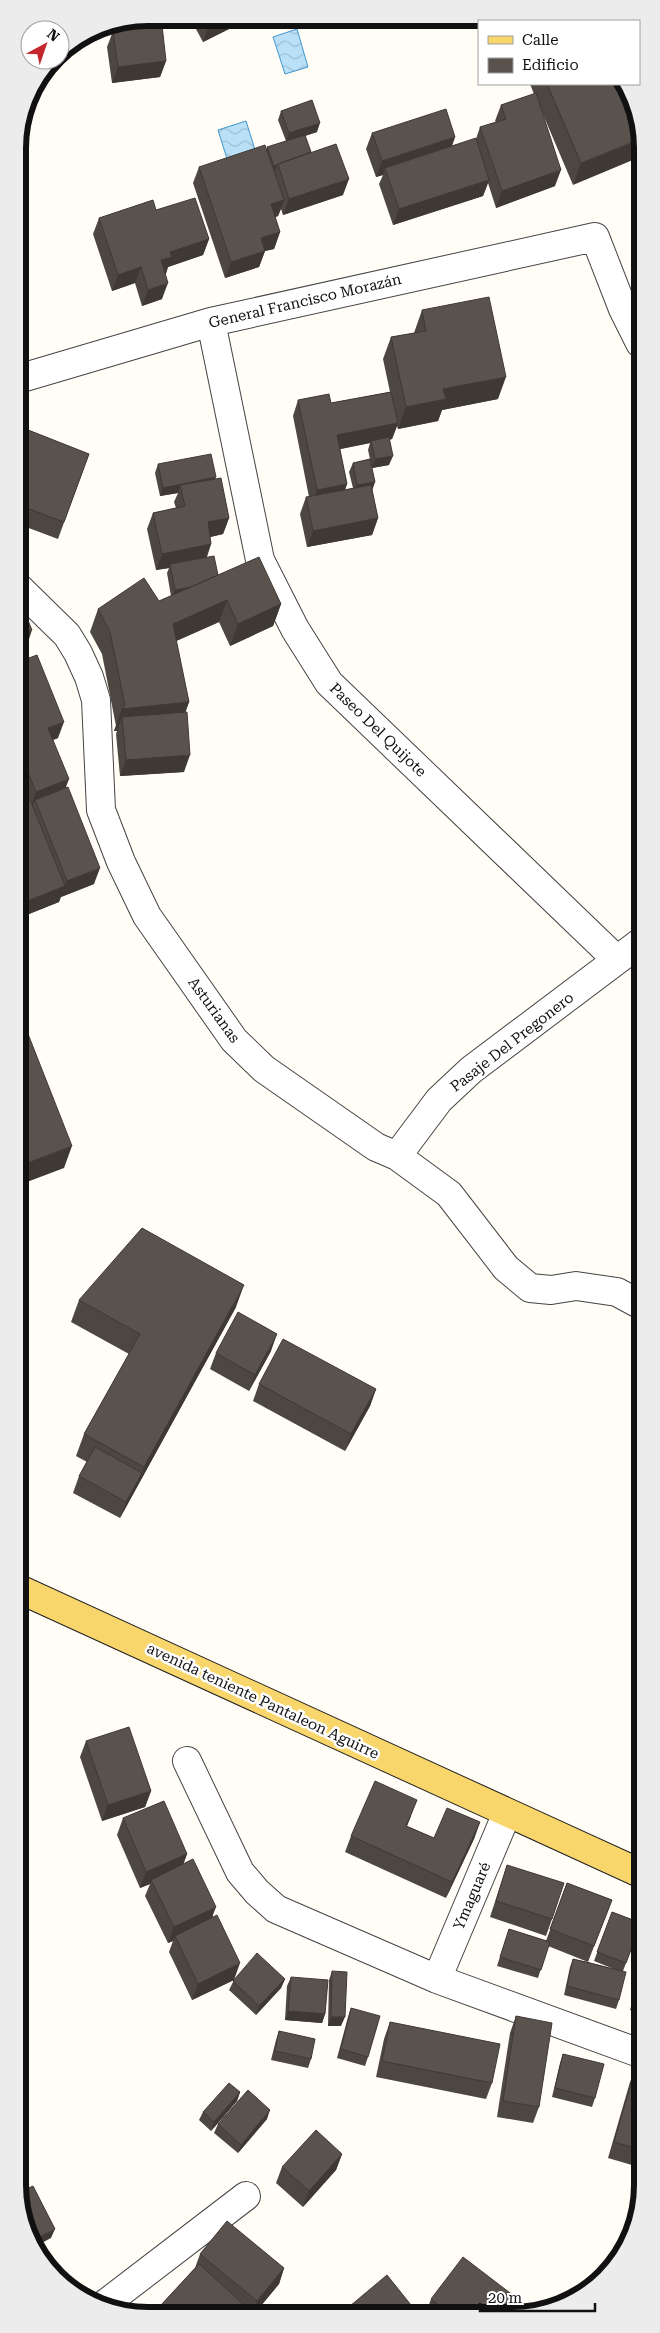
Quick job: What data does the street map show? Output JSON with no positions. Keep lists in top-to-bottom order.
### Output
{
  "streets": {
    "main road": ["avenida teniente Pantaleon Aguirre"],
    "street": [
      "General Francisco Morazán",
      "Paseo Del Quijote",
      "Asturianas",
      "Pasaje Del Pregonero",
      "Ymaguaré"
    ]
  },
  "crossings": [
    ["General Francisco Morazán", "Paseo Del Quijote"],
    ["Paseo Del Quijote", "Pasaje Del Pregonero"],
    ["Asturianas", "Pasaje Del Pregonero"],
    ["avenida teniente Pantaleon Aguirre", "Ymaguaré"]
  ],
  "legend": ["Calle", "Edificio"],
  "scale_bar": "20 m",
  "north": "top right"
}
